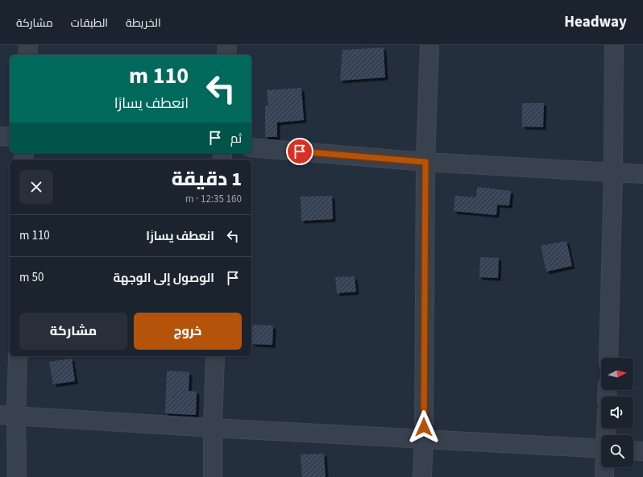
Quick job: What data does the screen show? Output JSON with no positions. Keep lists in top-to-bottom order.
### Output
{
  "north": "right",
  "page": {
    "header": "Headway",
    "nav": ["الخريطة", "الطبقات", "مشاركة"],
    "turn": ["110 m", "انعطف يسارًا"],
    "then": "ثم",
    "heading": ["1 دقيقة", "160 m · 12:35"],
    "list": [
      {
        "name": "انعطف يسارًا",
        "value": "110 m"
      },
      {
        "name": "الوصول إلى الوجهة",
        "value": "50 m"
      }
    ],
    "buttons": ["خروج", "مشاركة"]
  }
}
